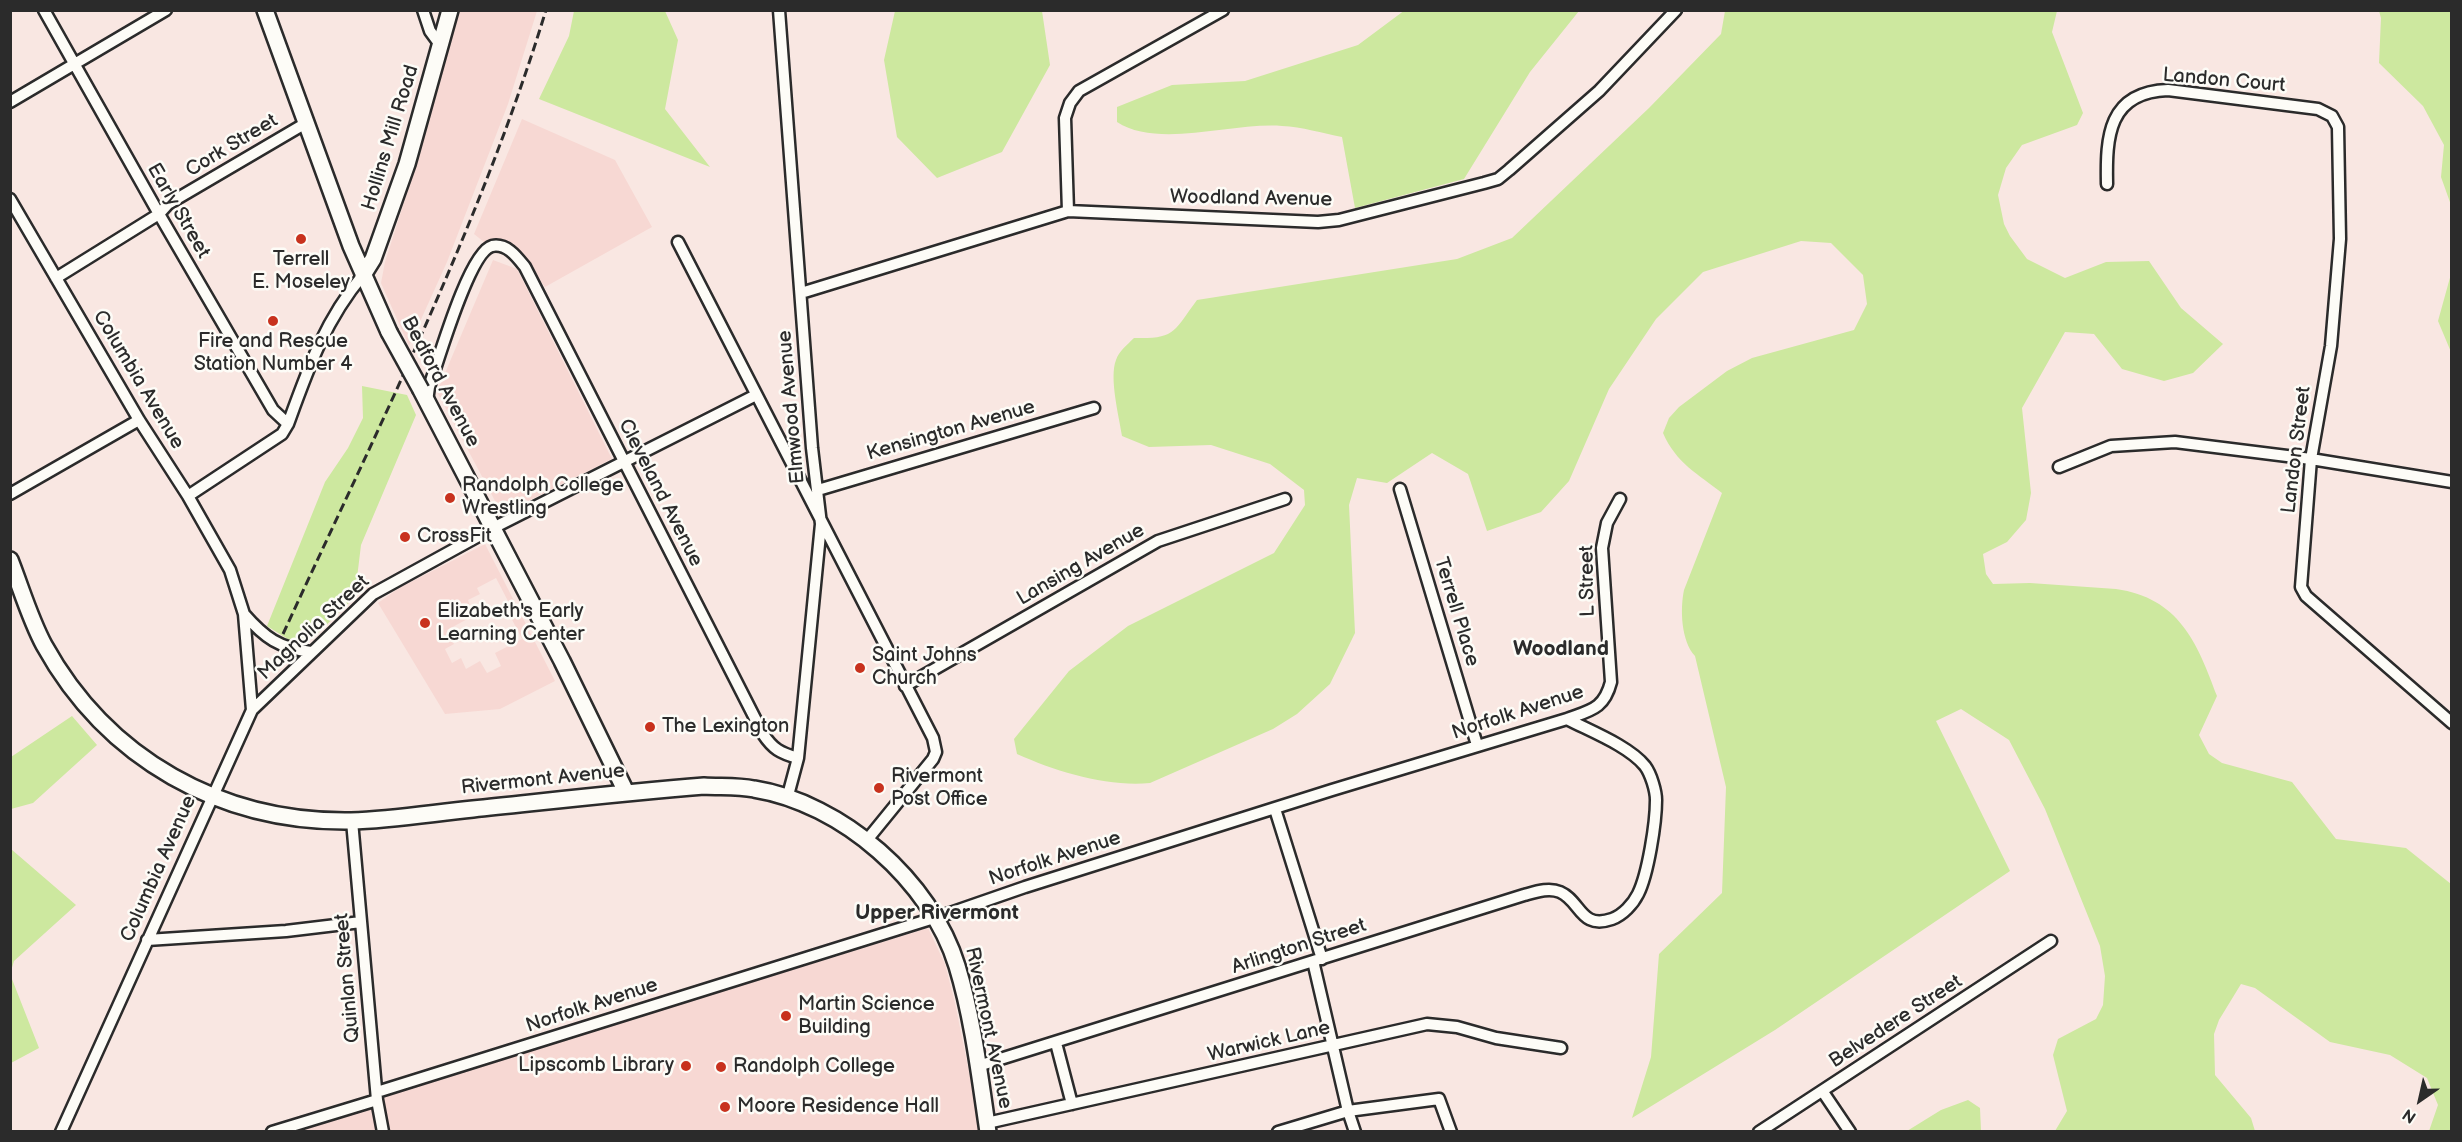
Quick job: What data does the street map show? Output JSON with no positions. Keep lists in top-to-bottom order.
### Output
{
  "streets": {
    "main road": ["Hollins Mill Road", "Bedford Avenue", "Rivermont Avenue"],
    "street": [
      "Landon Court",
      "Cork Street",
      "Woodland Avenue",
      "Early Street",
      "Columbia Avenue",
      "Elmwood Avenue",
      "Kensington Avenue",
      "Landon Street",
      "Cleveland Avenue",
      "Lansing Avenue",
      "L Street",
      "Terrell Place",
      "Magnolia Street",
      "Norfolk Avenue",
      "Arlington Street",
      "Quinlan Street",
      "Belvedere Street",
      "Warwick Lane"
    ]
  },
  "crossings": [
    ["Landon Court", "Landon Street"],
    ["Hollins Mill Road", "Bedford Avenue"],
    ["Cork Street", "Early Street"],
    ["Cork Street", "Columbia Avenue"],
    ["Cork Street", "Bedford Avenue"],
    ["Woodland Avenue", "Elmwood Avenue"],
    ["Columbia Avenue", "Magnolia Street"],
    ["Columbia Avenue", "Rivermont Avenue"],
    ["Bedford Avenue", "Cleveland Avenue"],
    ["Bedford Avenue", "Magnolia Street"],
    ["Bedford Avenue", "Rivermont Avenue"],
    ["Elmwood Avenue", "Kensington Avenue"],
    ["Elmwood Avenue", "Cleveland Avenue"],
    ["Elmwood Avenue", "Rivermont Avenue"],
    ["Cleveland Avenue", "Magnolia Street"],
    ["L Street", "Norfolk Avenue"],
    ["Terrell Place", "Norfolk Avenue"],
    ["Norfolk Avenue", "Rivermont Avenue"],
    ["Norfolk Avenue", "Arlington Street"],
    ["Norfolk Avenue", "Quinlan Street"],
    ["Rivermont Avenue", "Arlington Street"],
    ["Rivermont Avenue", "Quinlan Street"],
    ["Rivermont Avenue", "Warwick Lane"]
  ],
  "districts": ["Woodland", "Upper Rivermont"],
  "places": [
    "Terrell E. Moseley",
    "Fire and Rescue Station Number 4",
    "Randolph College Wrestling",
    "CrossFit",
    "Elizabeth's Early Learning Center",
    "Saint Johns Church",
    "The Lexington",
    "Rivermont Post Office",
    "Martin Science Building",
    "Lipscomb Library",
    "Randolph College",
    "Moore Residence Hall"
  ],
  "north": "bottom left"
}
